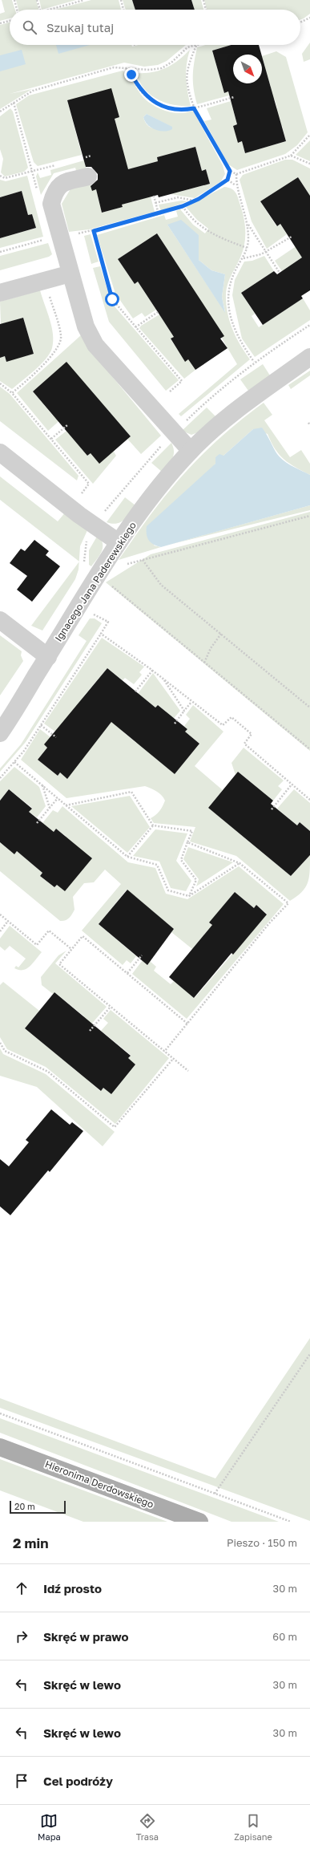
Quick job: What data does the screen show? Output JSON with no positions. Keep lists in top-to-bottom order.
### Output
{
  "streets": {
    "main road": ["Hieronima Derdowskiego"],
    "street": ["Ignacego Jana Paderewskiego"]
  },
  "scale_bar": "20 m",
  "north": "bottom right",
  "page": {
    "search": "Szukaj tutaj",
    "scale": "20 m",
    "heading": ["2 min", "Pieszo · 150 m"],
    "list": [
      ["Idź prosto", "30 m"],
      ["Skręć w prawo", "60 m"],
      ["Skręć w lewo", "30 m"],
      ["Skręć w lewo", "30 m"],
      "Cel podróży"
    ],
    "nav": ["Mapa", "Trasa", "Zapisane"]
  }
}
